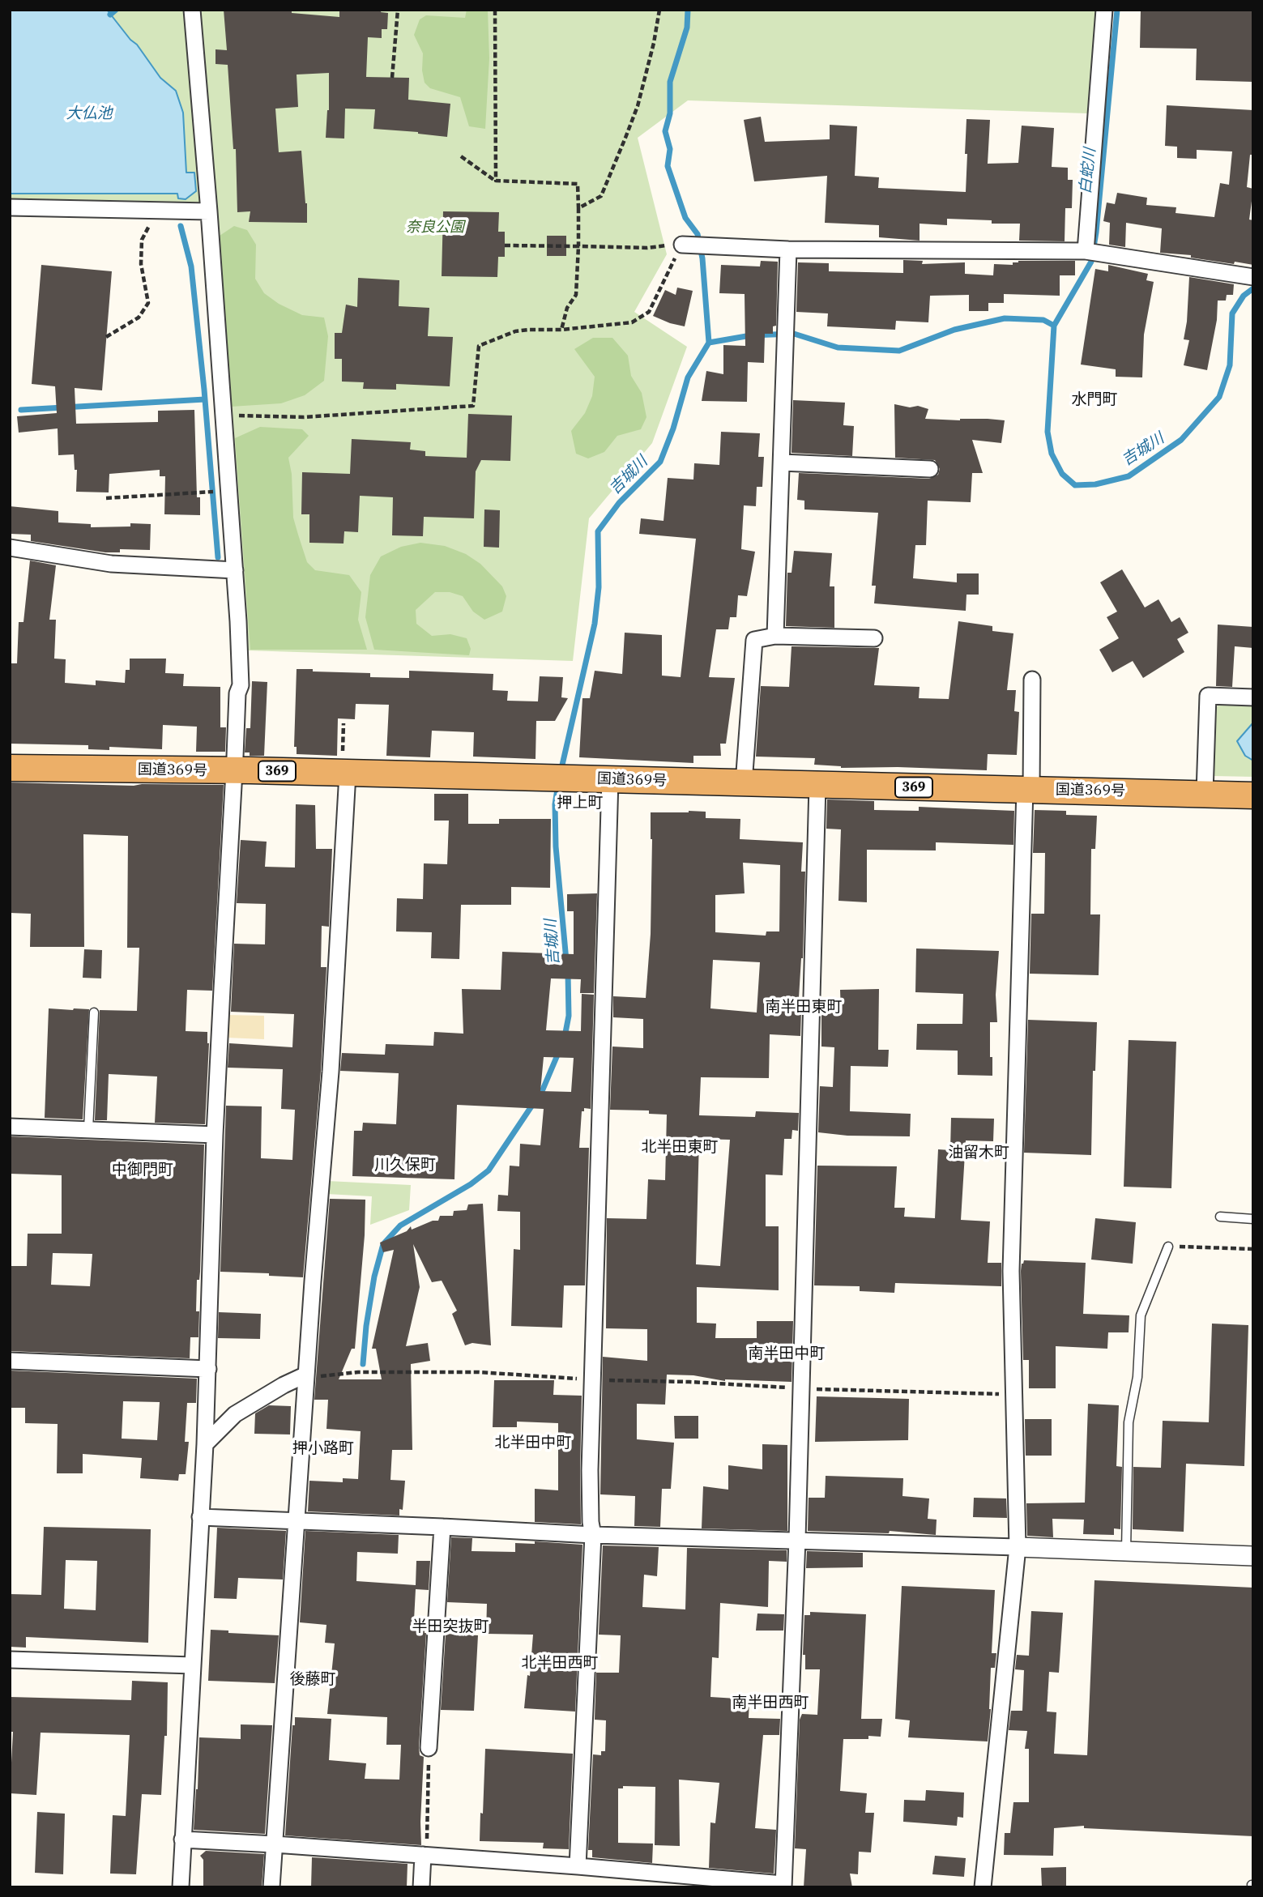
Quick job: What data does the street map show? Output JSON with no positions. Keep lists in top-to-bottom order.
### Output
{
  "streets": {
    "highway": ["国道369号", "369"]
  },
  "districts": [
    "水門町",
    "押上町",
    "南半田東町",
    "北半田東町",
    "油留木町",
    "川久保町",
    "中御門町",
    "南半田中町",
    "北半田中町",
    "押小路町",
    "半田突抜町",
    "北半田西町",
    "後藤町",
    "南半田西町"
  ],
  "water": ["大仏池", "白蛇川", "吉城川"],
  "parks": ["奈良公園"]
}
